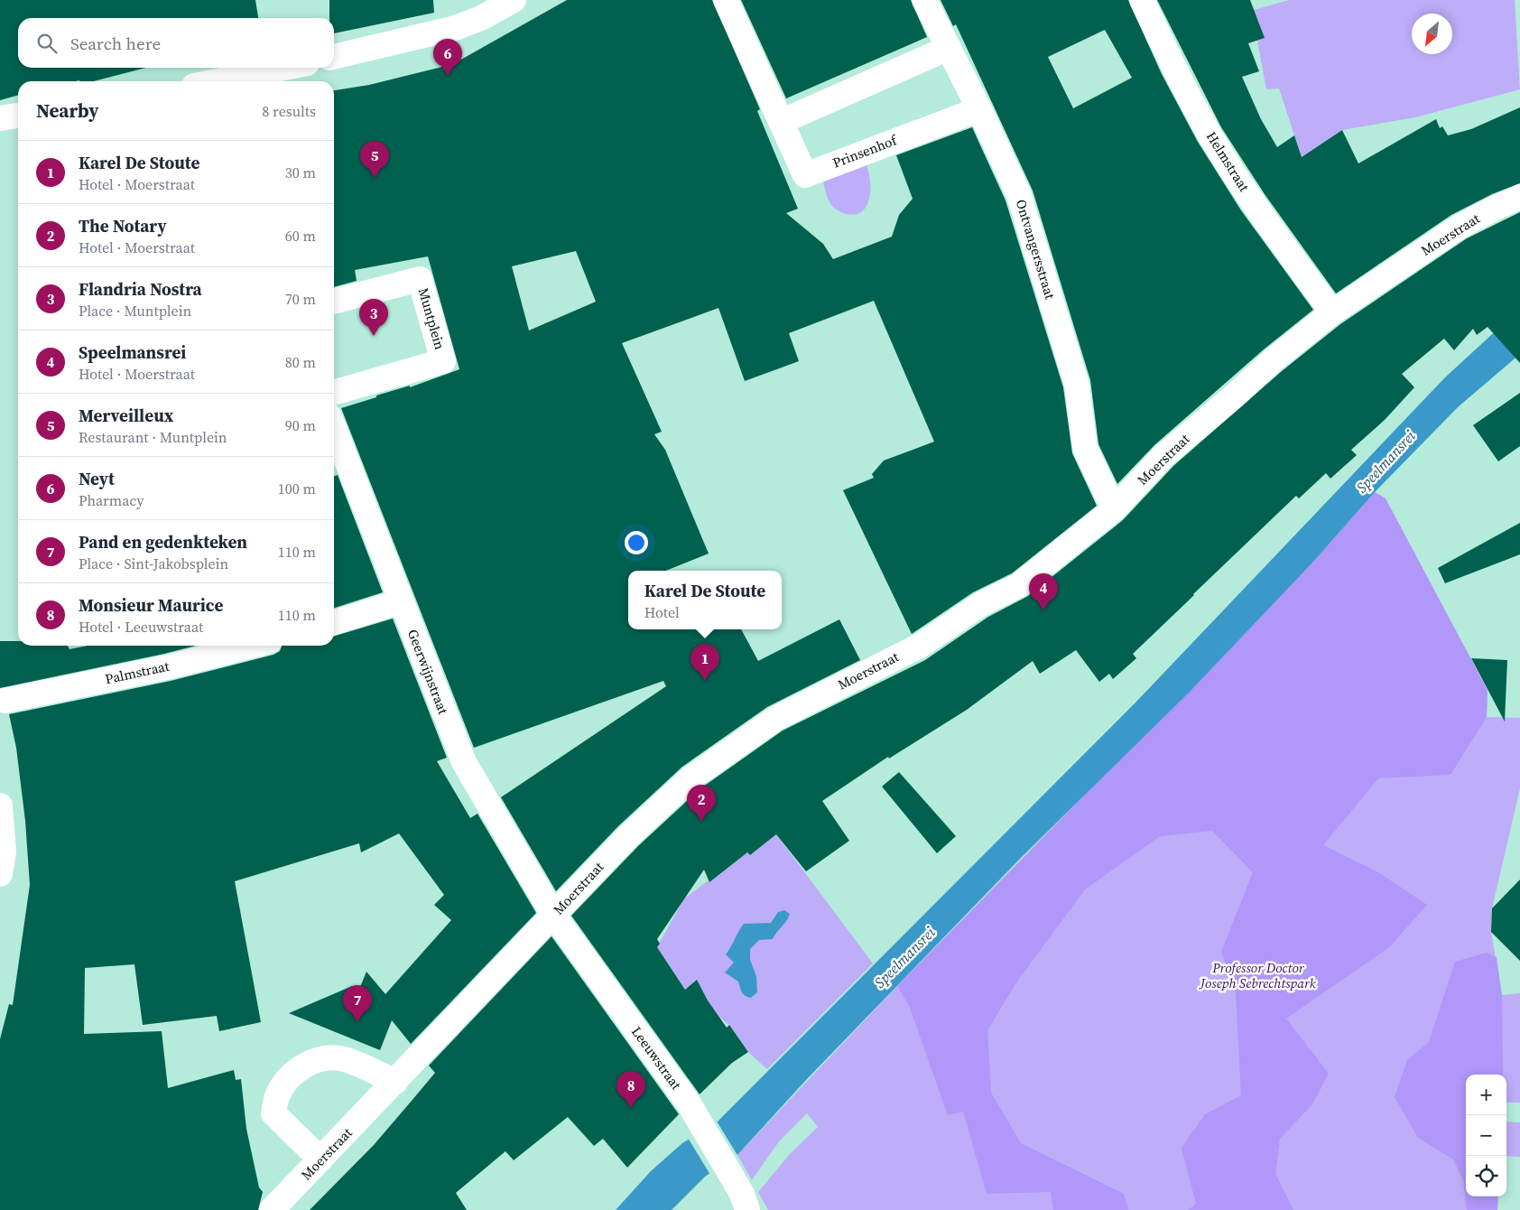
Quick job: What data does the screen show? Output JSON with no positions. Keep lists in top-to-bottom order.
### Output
{
  "streets": {
    "street": [
      "Prinsenhof",
      "Helmstraat",
      "Moerstraat",
      "Ontvangersstraat",
      "Muntplein",
      "Geerwijnstraat",
      "Palmstraat",
      "Leeuwstraat"
    ]
  },
  "crossings": [
    ["Prinsenhof", "Ontvangersstraat"],
    ["Helmstraat", "Moerstraat"],
    ["Moerstraat", "Ontvangersstraat"],
    ["Moerstraat", "Geerwijnstraat"],
    ["Moerstraat", "Leeuwstraat"],
    ["Geerwijnstraat", "Leeuwstraat"]
  ],
  "water": ["Speelmansrei"],
  "parks": ["Professor Doctor Joseph Sebrechtspark"],
  "north": "bottom left",
  "page": {
    "search": "Search here",
    "pins": [
      "6",
      "5",
      "3",
      "4",
      "1",
      "2",
      "7",
      "8"
    ],
    "heading": ["Nearby", "8 results"],
    "list": [
      {
        "mark": "1",
        "name": "Karel De Stoute",
        "note": "Hotel · Moerstraat",
        "value": "30 m"
      },
      {
        "mark": "2",
        "name": "The Notary",
        "note": "Hotel · Moerstraat",
        "value": "60 m"
      },
      {
        "mark": "3",
        "name": "Flandria Nostra",
        "note": "Place · Muntplein",
        "value": "70 m"
      },
      {
        "mark": "4",
        "name": "Speelmansrei",
        "note": "Hotel · Moerstraat",
        "value": "80 m"
      },
      {
        "mark": "5",
        "name": "Merveilleux",
        "note": "Restaurant · Muntplein",
        "value": "90 m"
      },
      {
        "mark": "6",
        "name": "Neyt",
        "note": "Pharmacy",
        "value": "100 m"
      },
      {
        "mark": "7",
        "name": "Pand en gedenkteken",
        "note": "Place · Sint-Jakobsplein",
        "value": "110 m"
      },
      {
        "mark": "8",
        "name": "Monsieur Maurice",
        "note": "Hotel · Leeuwstraat",
        "value": "110 m"
      }
    ],
    "popup": ["Karel De Stoute", "Hotel"],
    "map_buttons": ["+", "−"]
  }
}
